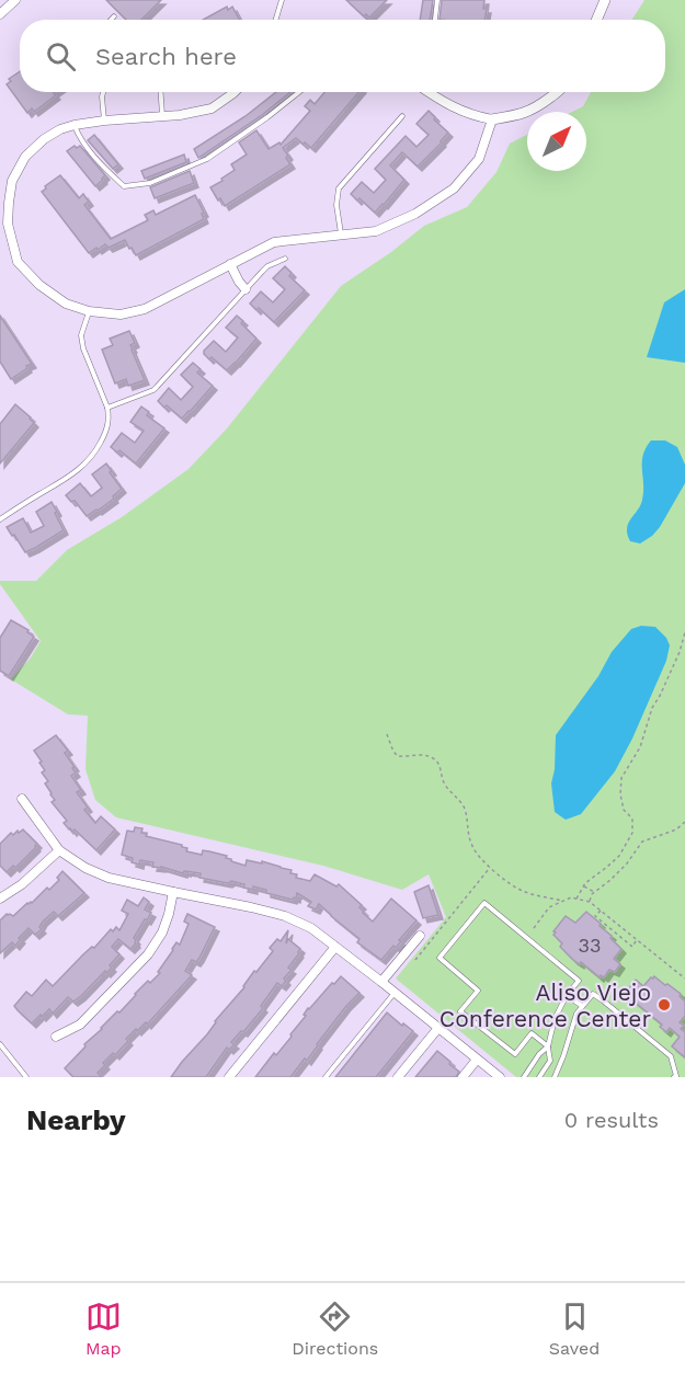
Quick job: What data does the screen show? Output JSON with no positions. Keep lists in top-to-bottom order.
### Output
{
  "places": ["Aliso Viejo Conference Center"],
  "house_numbers": ["33"],
  "north": "top right",
  "page": {
    "search": "Search here",
    "heading": ["Nearby", "0 results"],
    "nav": ["Map", "Directions", "Saved"]
  }
}
